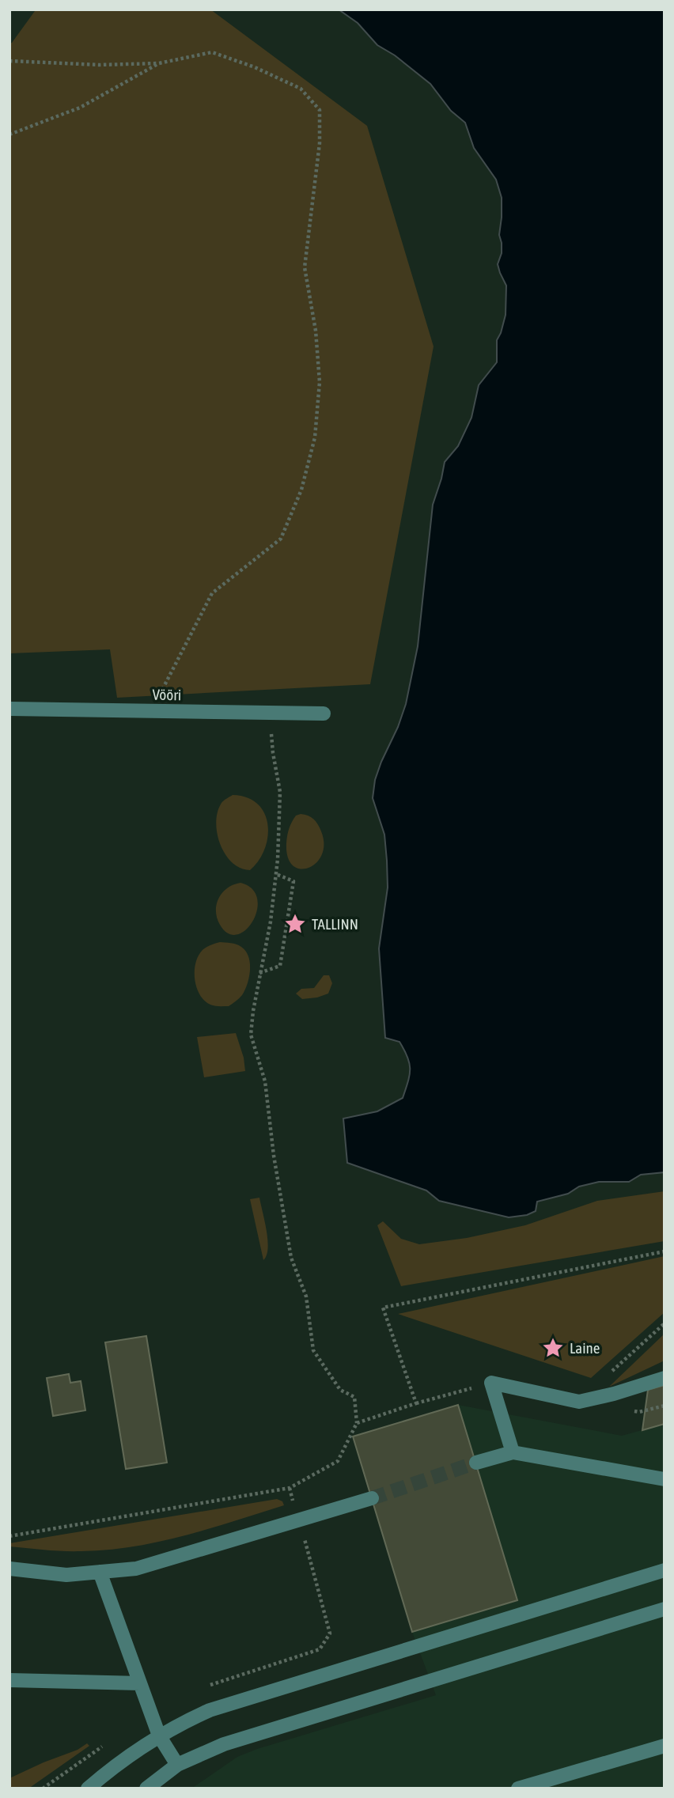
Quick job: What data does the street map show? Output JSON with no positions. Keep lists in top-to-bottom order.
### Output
{
  "streets": {
    "street": ["Vööri"]
  },
  "places": {
    "place": ["TALLINN", "Laine"]
  }
}
